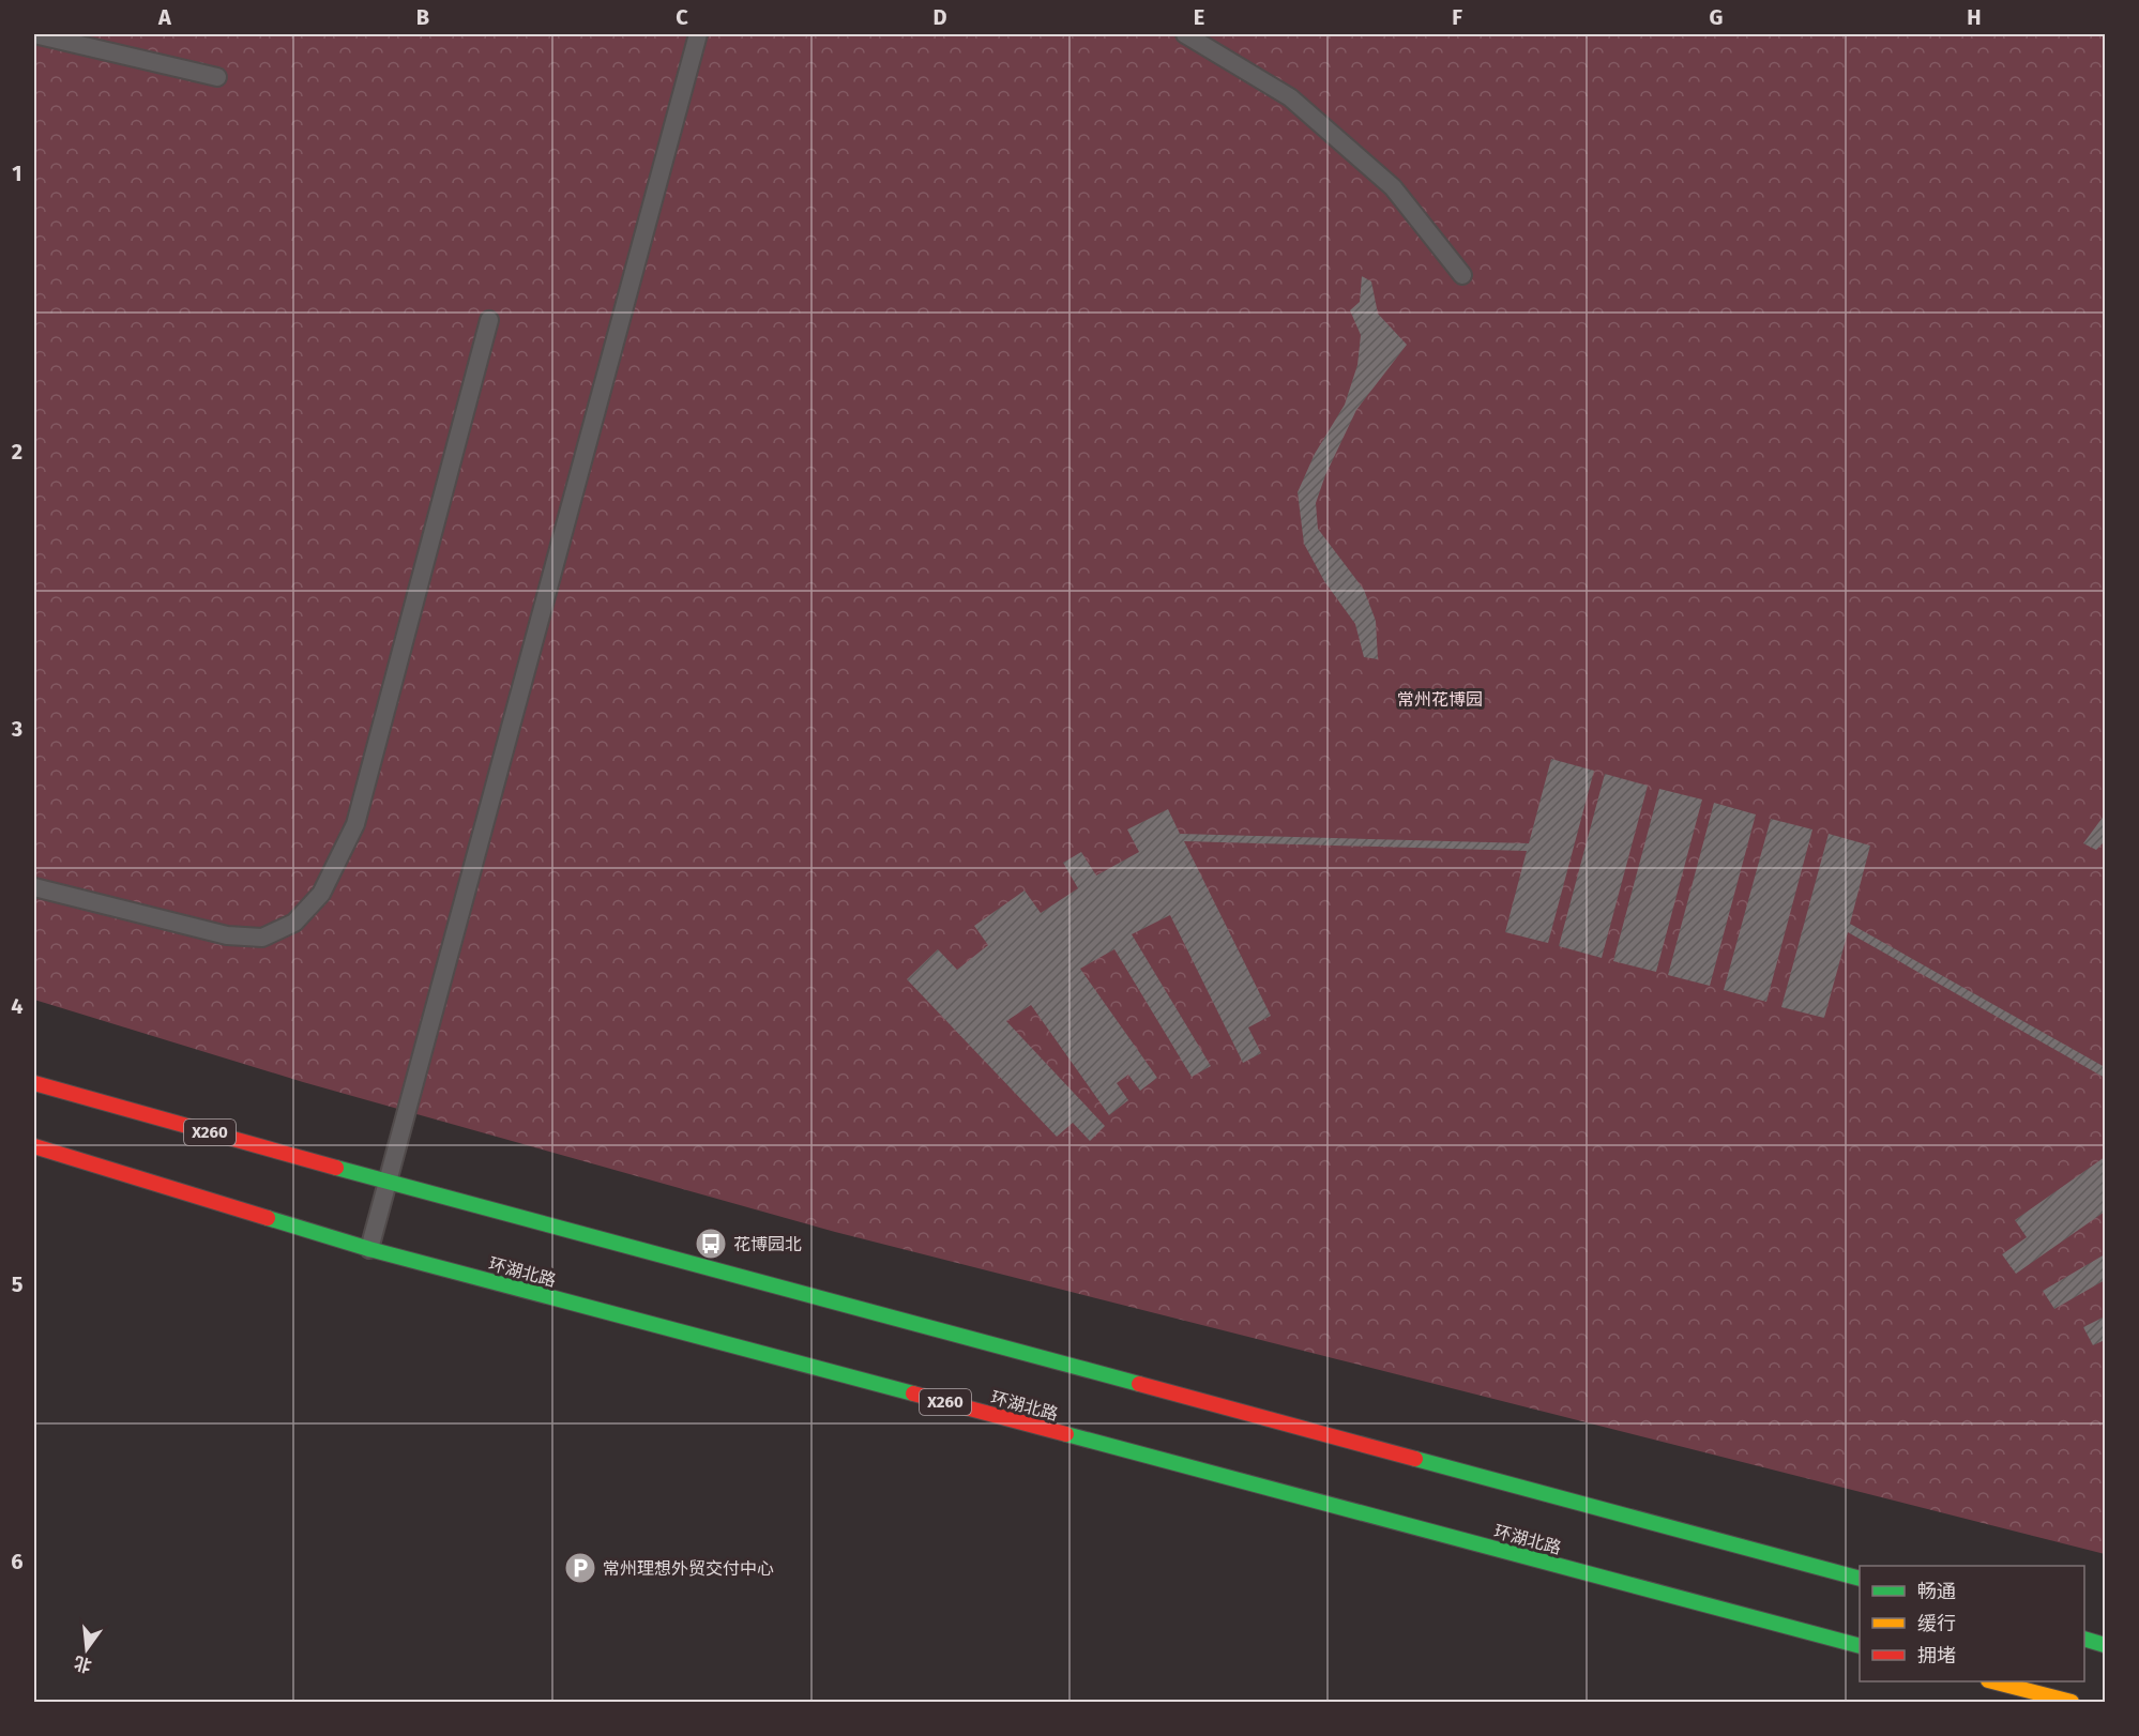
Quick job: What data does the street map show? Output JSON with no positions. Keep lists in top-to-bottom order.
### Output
{
  "streets": {
    "main road": ["X260", "环湖北路"]
  },
  "parks": ["常州花博园"],
  "places": {
    "bus stop": ["花博园北"],
    "parking": ["常州理想外贸交付中心"]
  },
  "legend": ["畅通", "缓行", "拥堵"],
  "north": "bottom",
  "grid": {
    "columns": [
      "A",
      "B",
      "C",
      "D",
      "E",
      "F",
      "G",
      "H"
    ],
    "rows": [
      "1",
      "2",
      "3",
      "4",
      "5",
      "6"
    ]
  }
}
